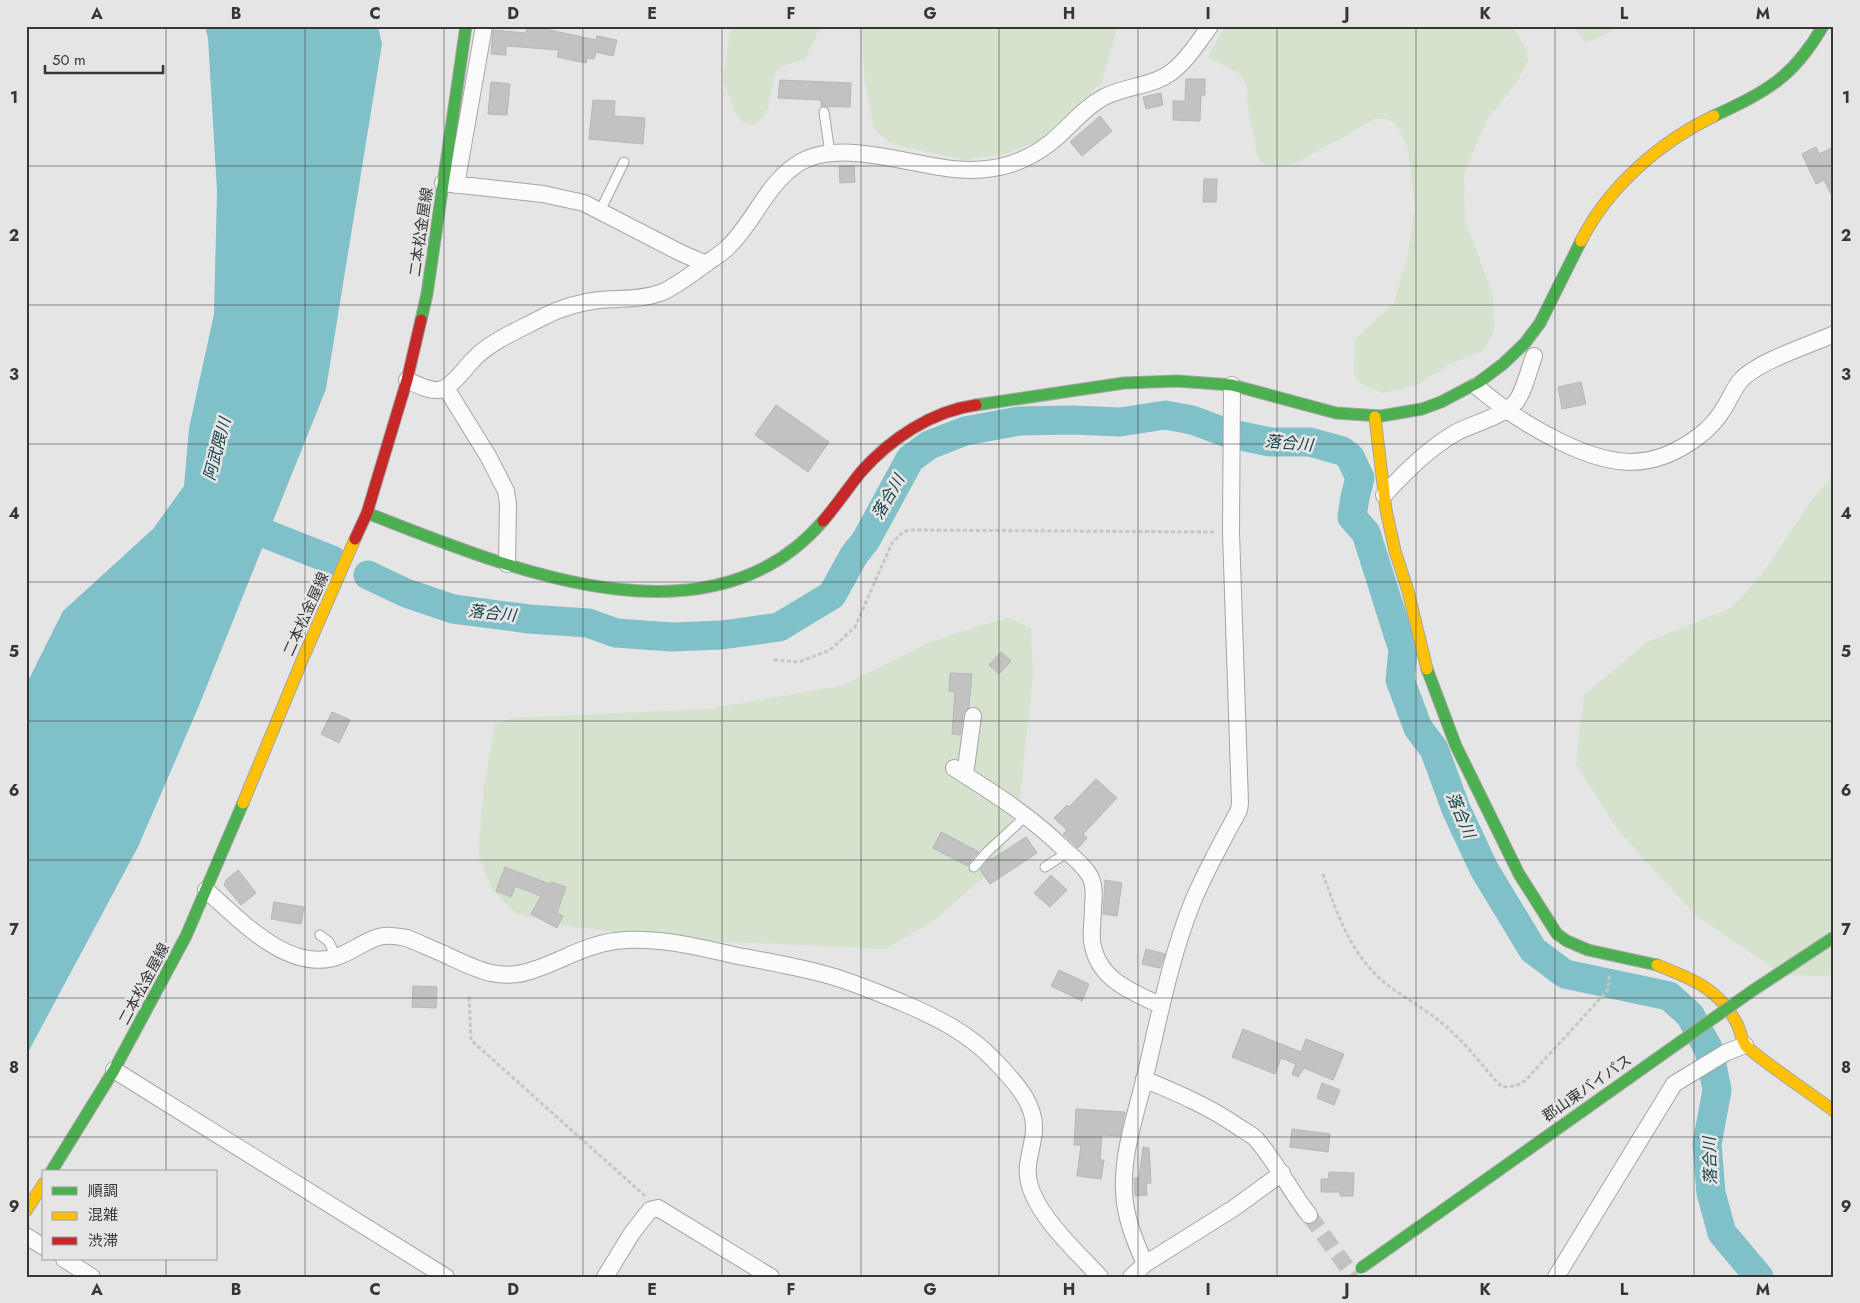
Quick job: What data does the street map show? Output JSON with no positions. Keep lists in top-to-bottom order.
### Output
{
  "streets": {
    "main road": ["二本松金屋線", "郡山東バイパス"]
  },
  "water": ["落合川", "阿武隈川"],
  "legend": ["順調", "混雑", "渋滞"],
  "scale_bar": "50 m",
  "grid": {
    "columns": [
      "A",
      "B",
      "C",
      "D",
      "E",
      "F",
      "G",
      "H",
      "I",
      "J",
      "K",
      "L",
      "M"
    ],
    "rows": [
      "1",
      "2",
      "3",
      "4",
      "5",
      "6",
      "7",
      "8",
      "9"
    ]
  }
}
